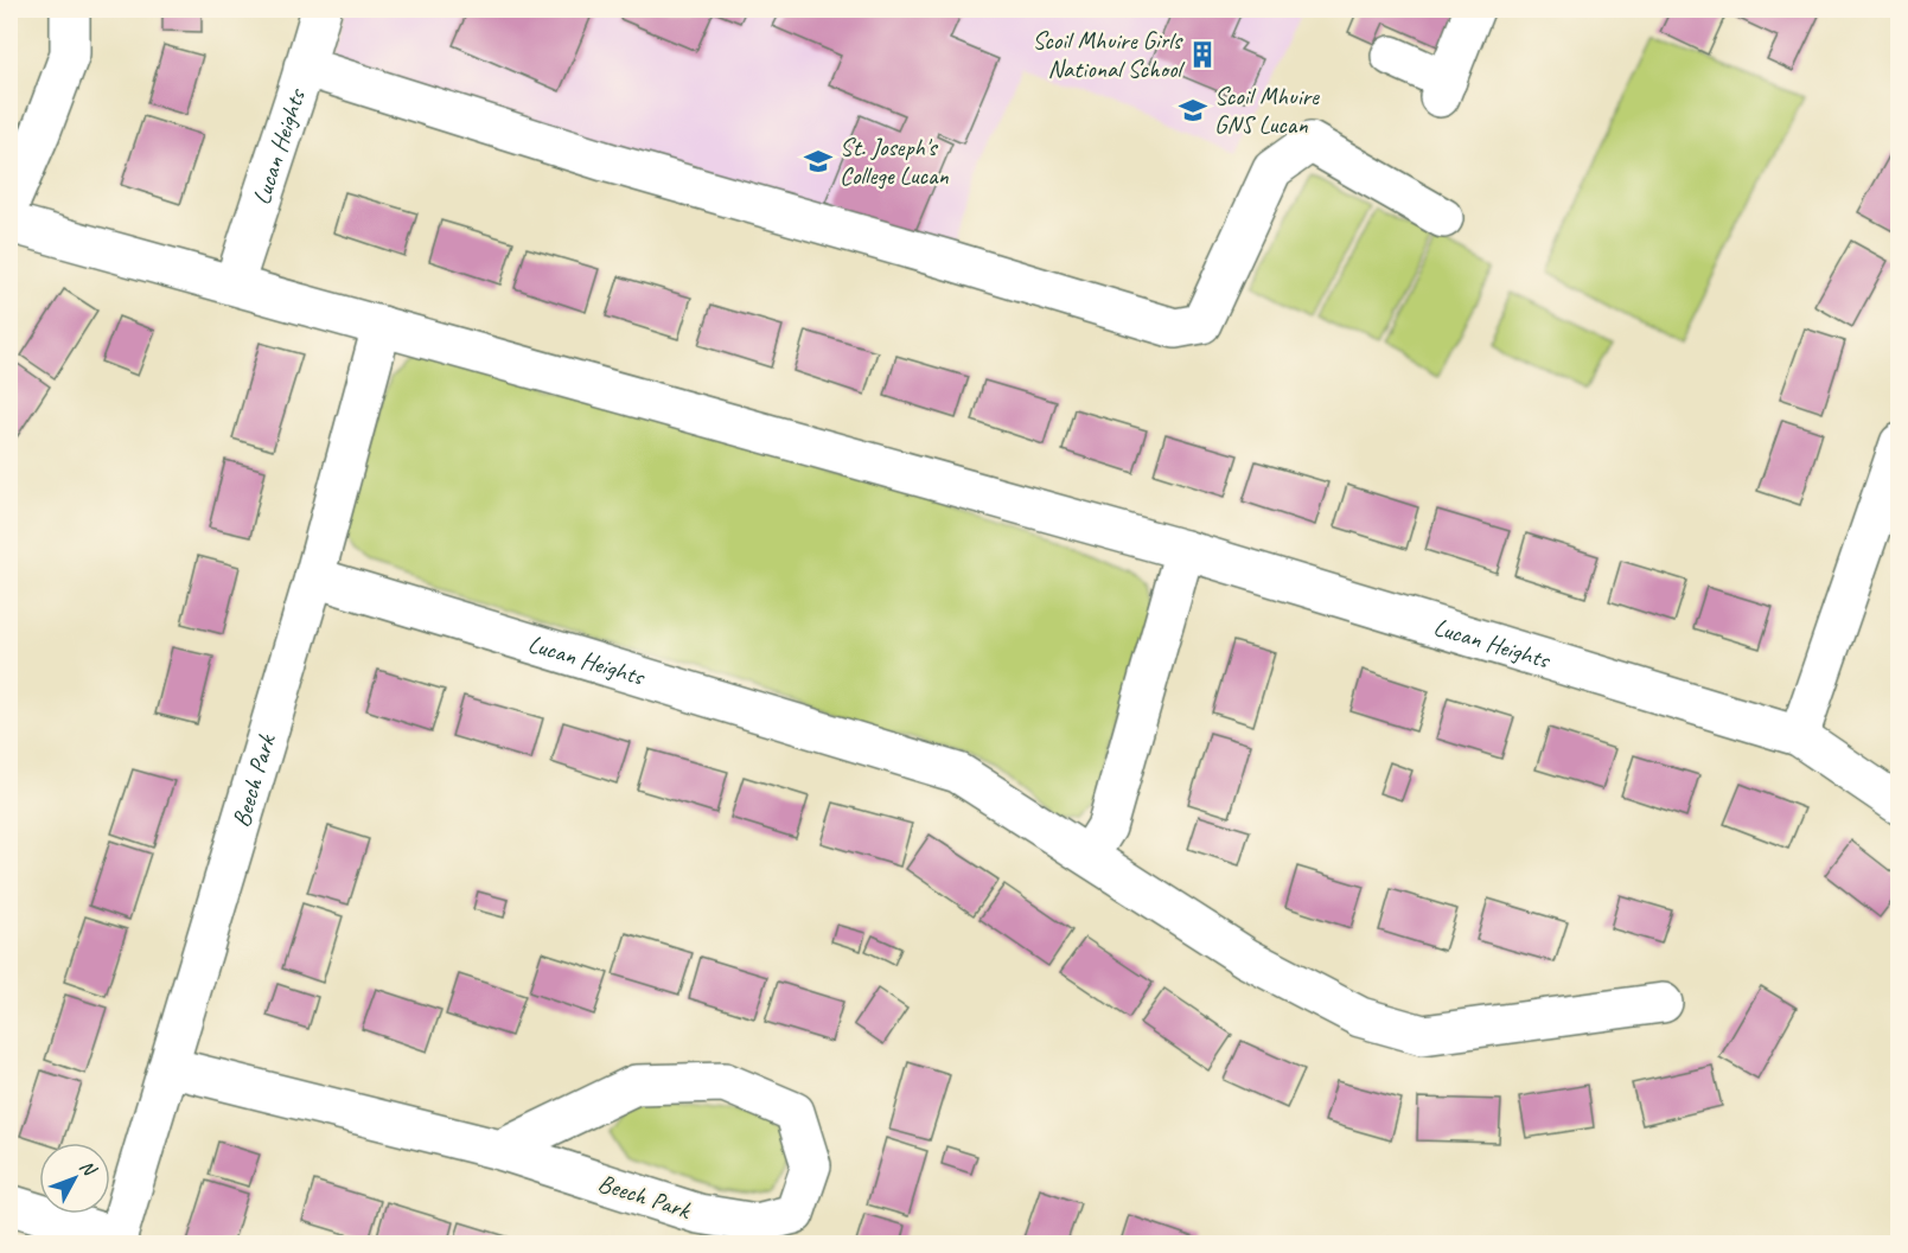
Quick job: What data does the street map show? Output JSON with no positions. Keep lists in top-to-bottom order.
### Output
{
  "streets": {
    "street": ["Lucan Heights", "Beech Park"]
  },
  "crossings": [
    ["Lucan Heights", "Beech Park"]
  ],
  "places": {
    "building": ["Scoil Mhuire Girls National School"],
    "school or university": ["Scoil Mhuire GNS Lucan", "St. Joseph's College Lucan"]
  },
  "north": "top right"
}
